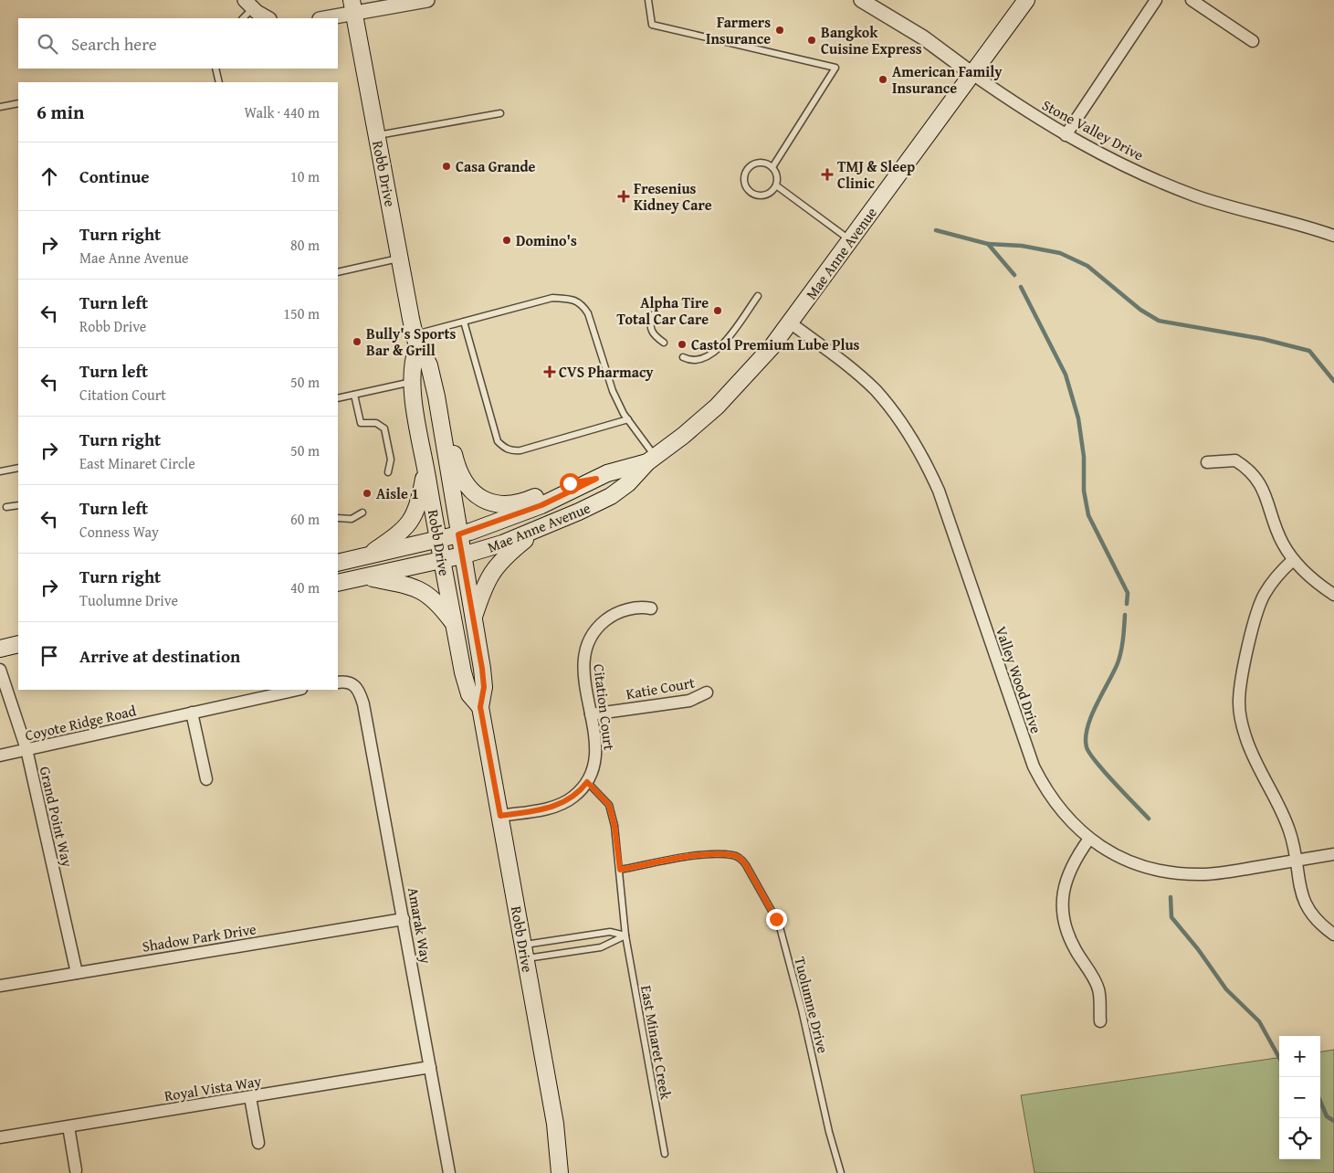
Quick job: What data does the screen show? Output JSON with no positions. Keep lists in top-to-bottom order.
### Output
{
  "streets": {
    "main road": ["Robb Drive", "Mae Anne Avenue"],
    "street": [
      "Stone Valley Drive",
      "Valley Wood Drive",
      "Katie Court",
      "Citation Court",
      "Coyote Ridge Road",
      "Grand Point Way",
      "Amarak Way",
      "Shadow Park Drive",
      "Royal Vista Way"
    ],
    "lane": ["Tuolumne Drive", "East Minaret Creek"]
  },
  "crossings": [
    ["Stone Valley Drive", "Mae Anne Avenue"],
    ["Robb Drive", "Mae Anne Avenue"],
    ["Robb Drive", "Citation Court"],
    ["Mae Anne Avenue", "Valley Wood Drive"],
    ["Katie Court", "Citation Court"],
    ["Citation Court", "East Minaret Creek"],
    ["Coyote Ridge Road", "Grand Point Way"],
    ["Grand Point Way", "Shadow Park Drive"],
    ["Amarak Way", "Shadow Park Drive"],
    ["Amarak Way", "Royal Vista Way"],
    ["Tuolumne Drive", "East Minaret Creek"]
  ],
  "places": {
    "other": [
      "Farmers Insurance",
      "Bangkok Cuisine Express",
      "American Family Insurance",
      "Casa Grande",
      "Domino's",
      "Alpha Tire Total Car Care",
      "Bully's Sports Bar & Grill",
      "Castol Premium Lube Plus",
      "Aisle 1"
    ],
    "health": ["TMJ & Sleep Clinic", "Fresenius Kidney Care", "CVS Pharmacy"]
  },
  "page": {
    "search": "Search here",
    "heading": ["6 min", "Walk · 440 m"],
    "list": [
      ["Continue", "10 m"],
      ["Turn right", "Mae Anne Avenue", "80 m"],
      ["Turn left", "Robb Drive", "150 m"],
      ["Turn left", "Citation Court", "50 m"],
      ["Turn right", "East Minaret Circle", "50 m"],
      ["Turn left", "Conness Way", "60 m"],
      ["Turn right", "Tuolumne Drive", "40 m"],
      "Arrive at destination"
    ],
    "map_buttons": ["+", "−"]
  }
}
